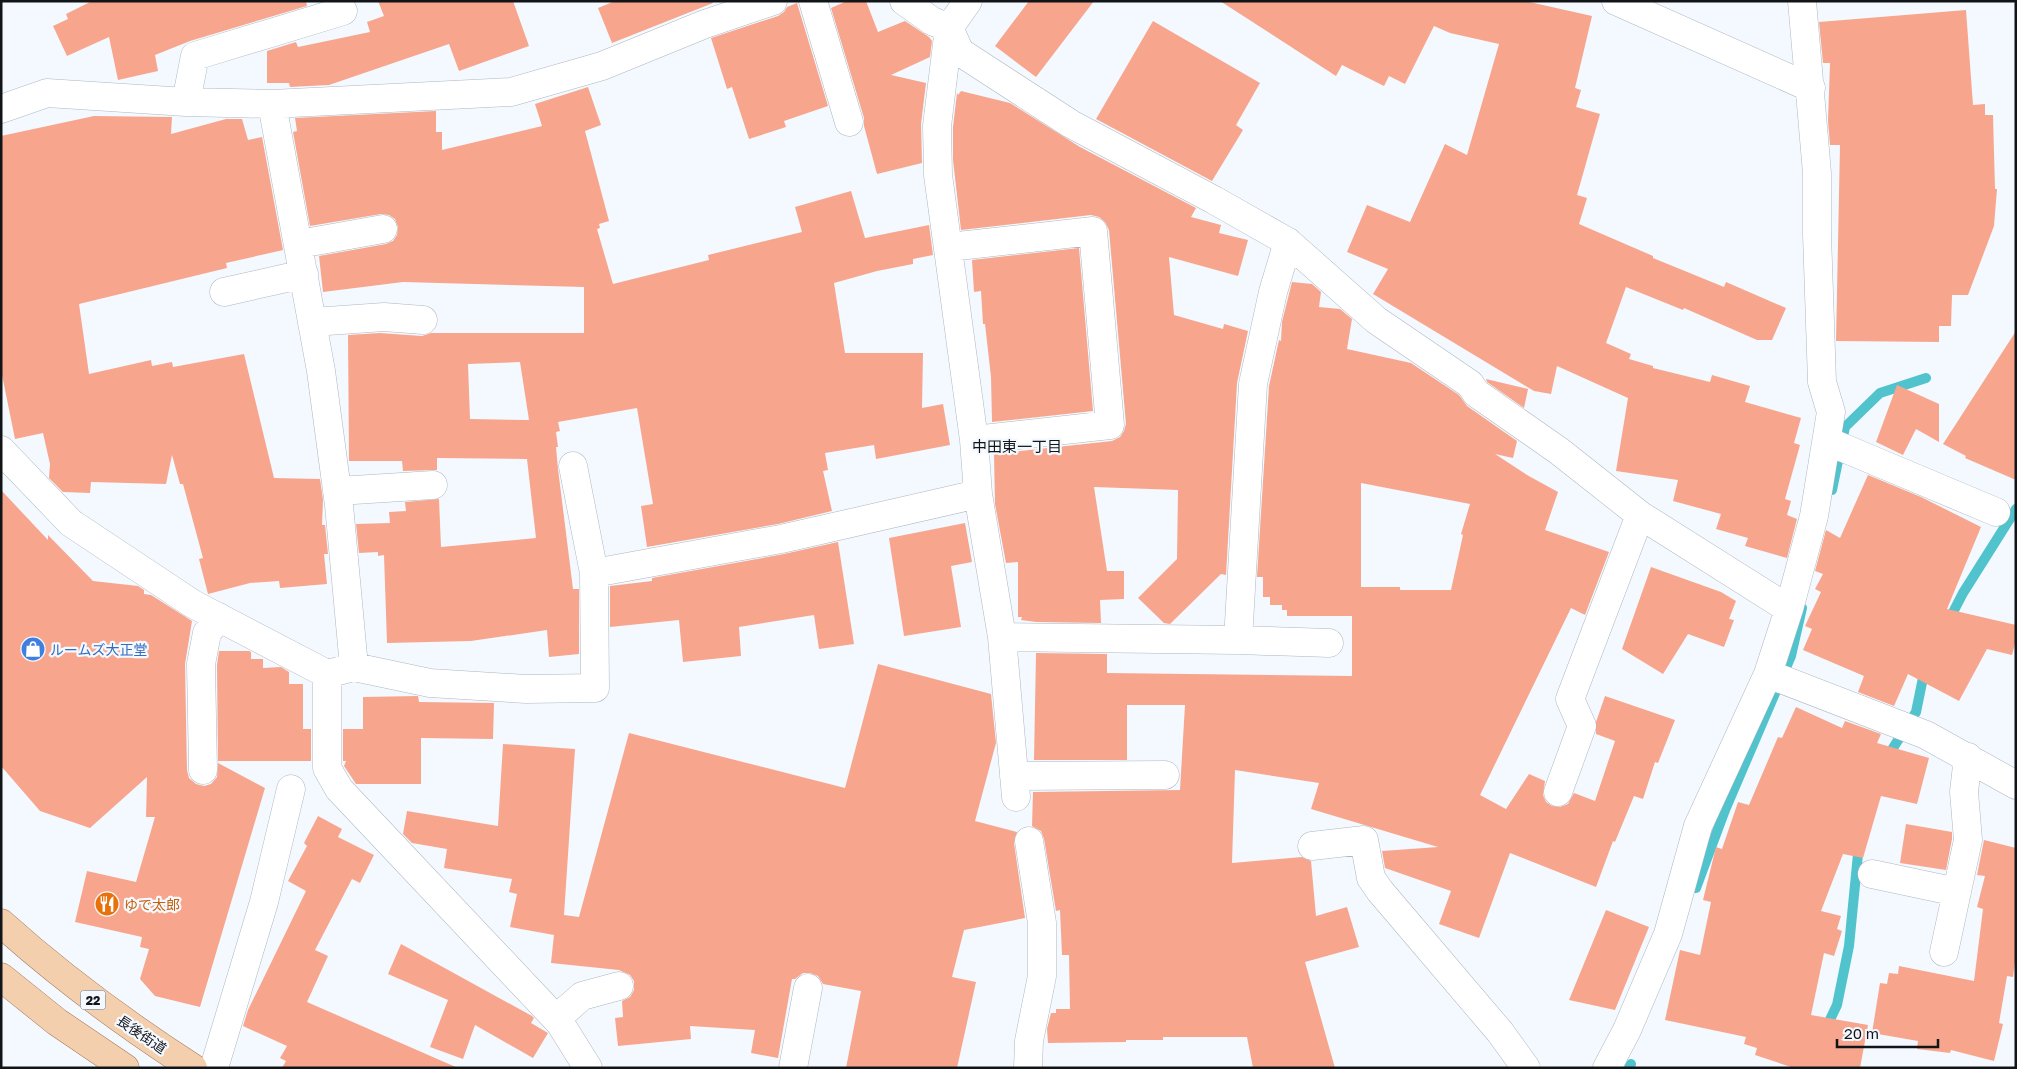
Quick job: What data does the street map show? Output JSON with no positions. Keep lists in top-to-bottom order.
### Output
{
  "streets": {
    "main road": ["22", "長後街道"]
  },
  "districts": ["中田東一丁目"],
  "places": {
    "shop": ["ルームズ大正堂"],
    "restaurant": ["ゆで太郎"]
  },
  "scale_bar": "20 m"
}
